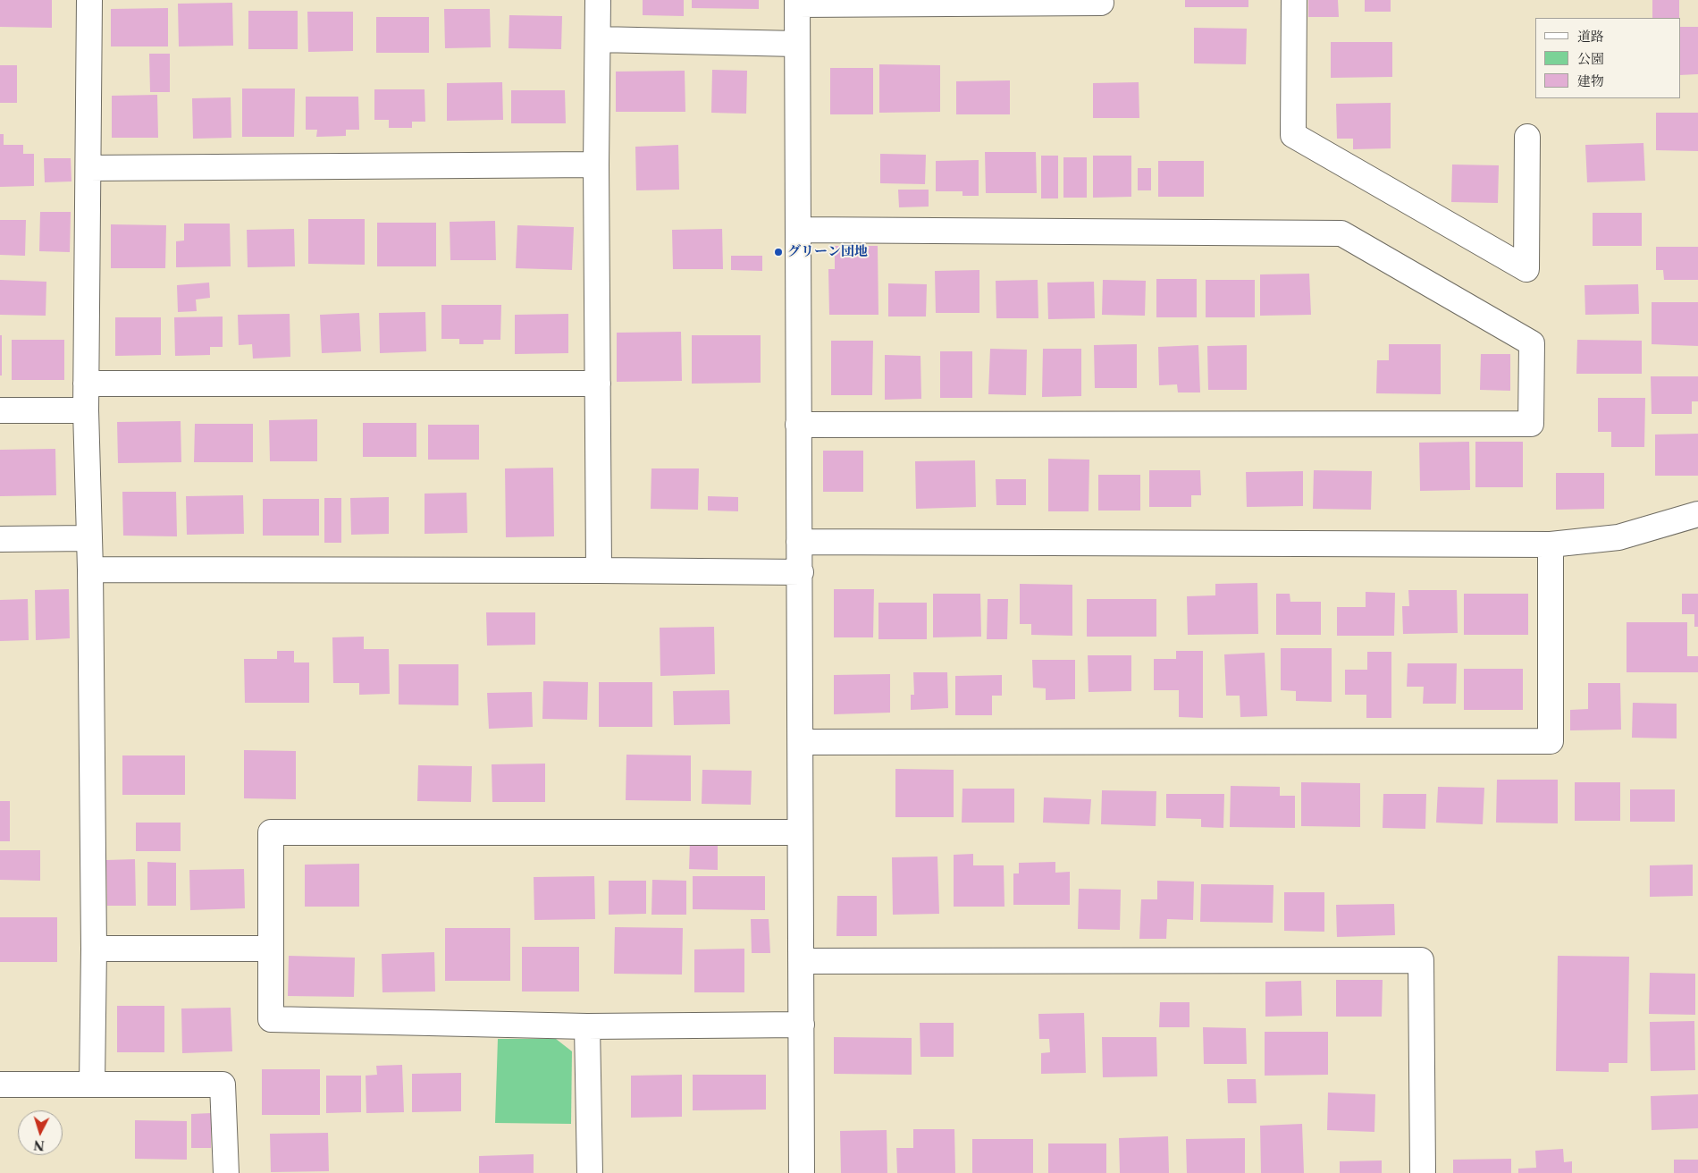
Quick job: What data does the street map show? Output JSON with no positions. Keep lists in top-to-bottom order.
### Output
{
  "places": ["グリーン団地"],
  "legend": ["道路", "公園", "建物"],
  "north": "bottom"
}
